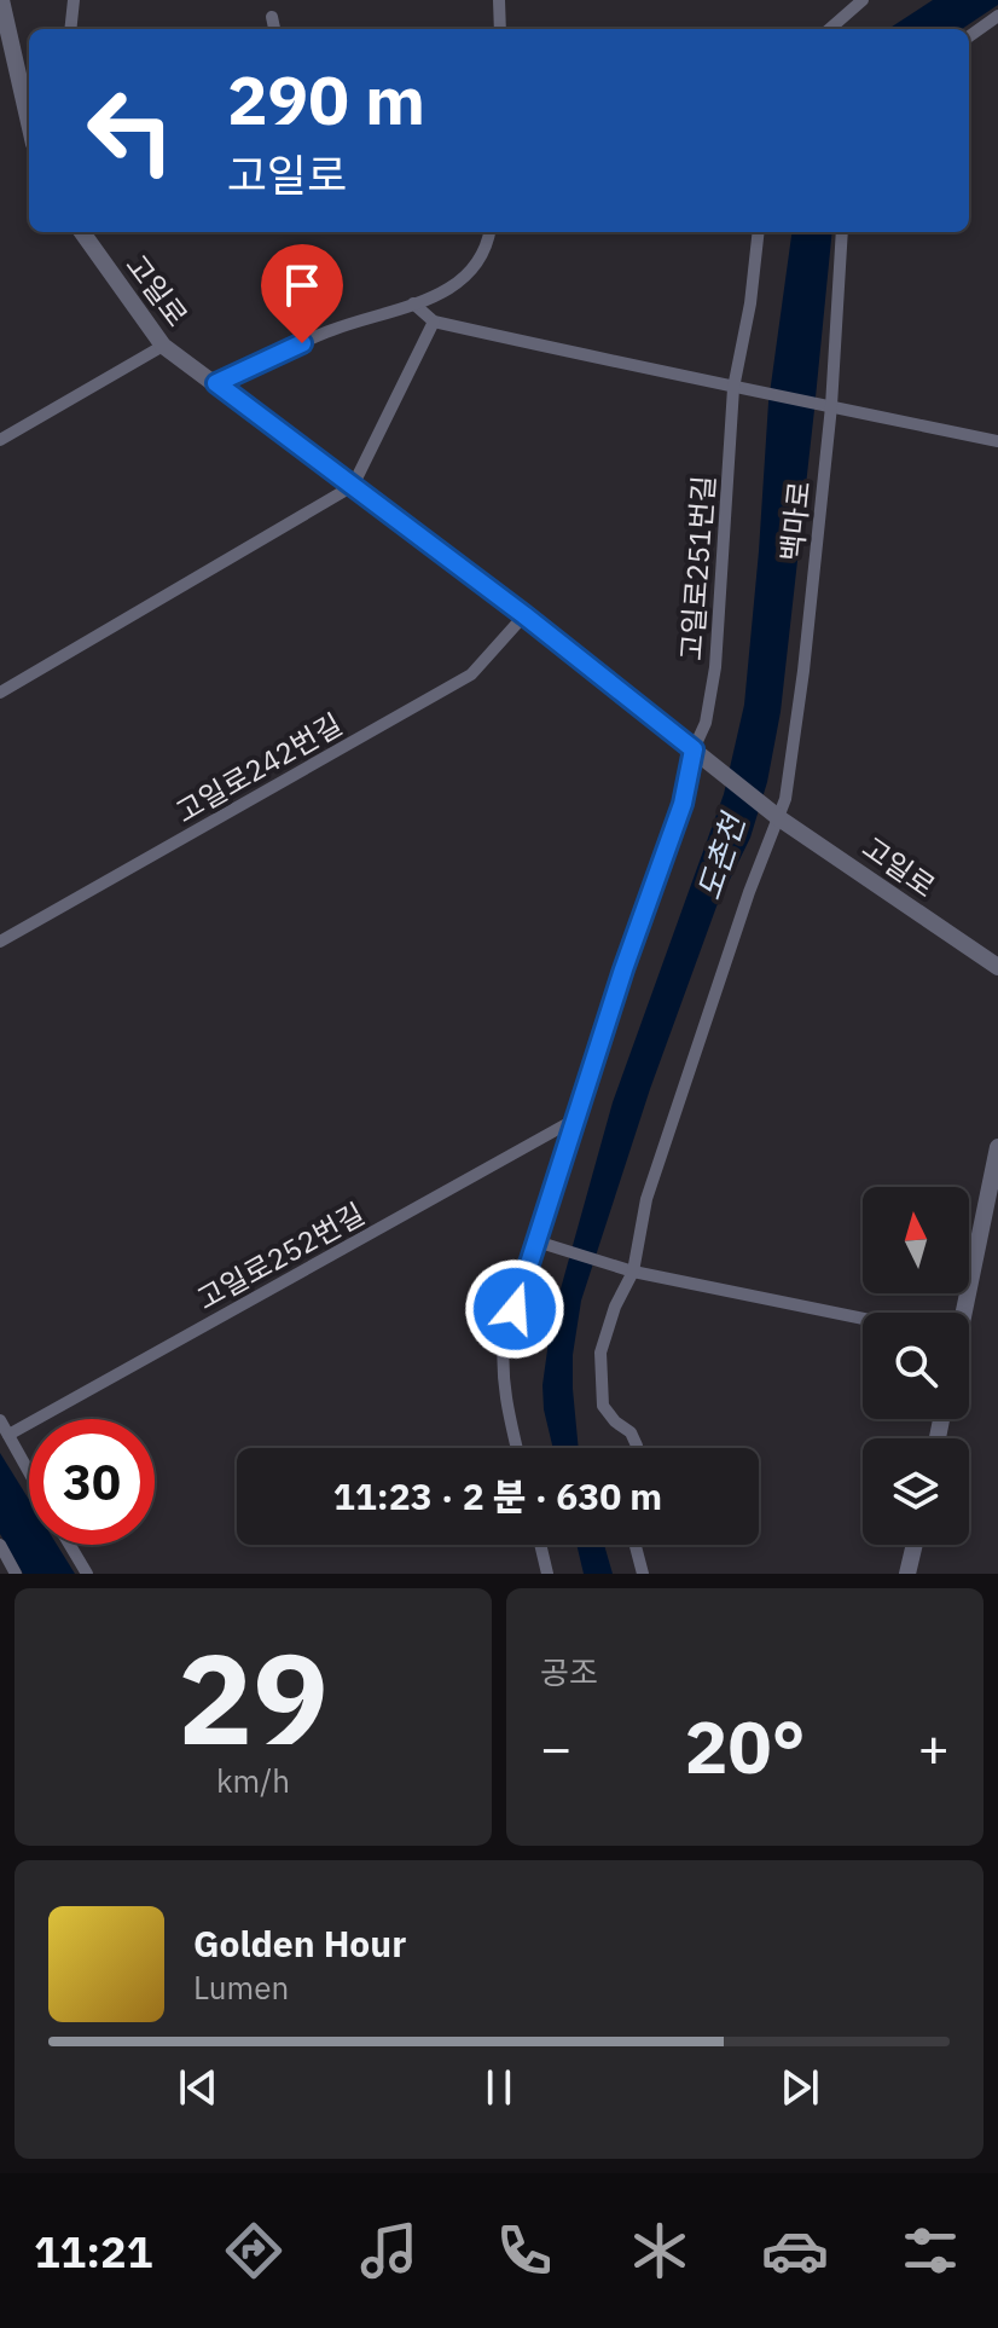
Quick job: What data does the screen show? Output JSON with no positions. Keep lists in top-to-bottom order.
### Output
{
  "streets": {
    "street": [
      "고일로",
      "백마로",
      "고일로251번길",
      "고일로242번길",
      "고일로252번길"
    ]
  },
  "crossings": [
    ["고일로", "백마로"],
    ["고일로", "고일로251번길"],
    ["고일로", "고일로242번길"]
  ],
  "water": ["도촌천"],
  "north": "top",
  "page": {
    "turn": ["290 m", "고일로"],
    "limit": "30",
    "trip": "11:23 · 2 분 · 630 m",
    "tile": [
      ["29", "km/h"],
      "공조"
    ],
    "heat": ["−", "20°", "+"],
    "song": ["Golden Hour", "Lumen"],
    "tabs": "11:21"
  }
}
